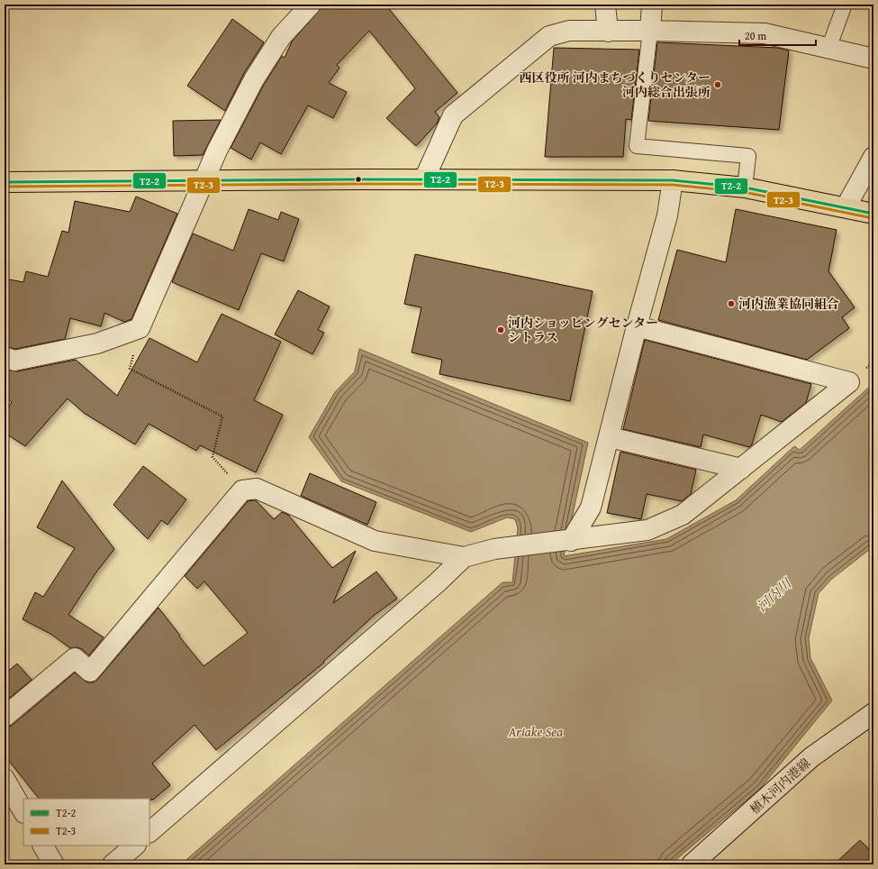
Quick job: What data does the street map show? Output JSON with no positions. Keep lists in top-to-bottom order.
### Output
{
  "streets": {
    "street": ["植木河内港線"]
  },
  "water": ["河内川", "Ariake Sea"],
  "places": ["西区役所 河内まちづくりセンター 河内総合出張所", "河内漁業協同組合", "河内ショッピングセンター シトラス"],
  "lines": ["transit line T2-2", "transit line T2-3"],
  "legend": ["T2-2", "T2-3"],
  "scale_bar": "20 m"
}
